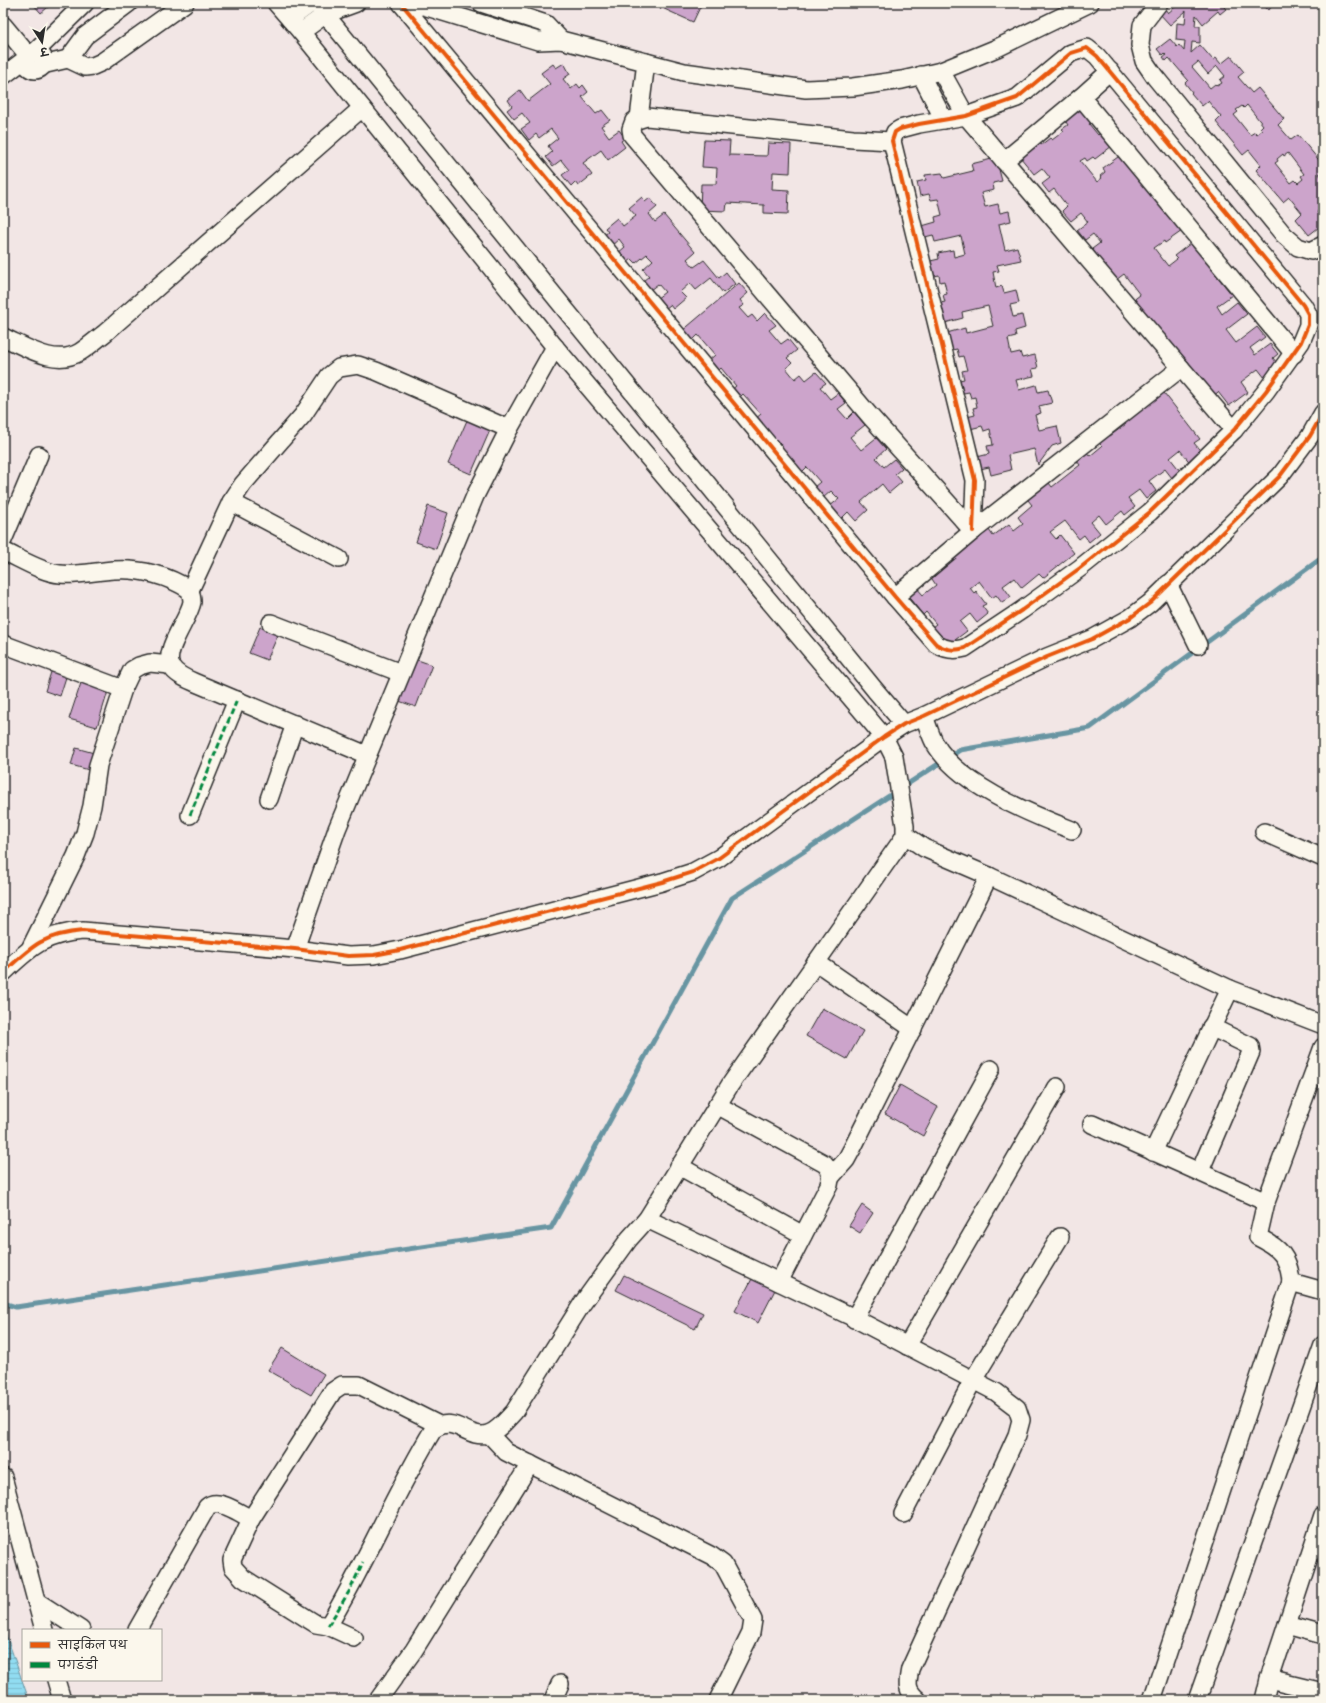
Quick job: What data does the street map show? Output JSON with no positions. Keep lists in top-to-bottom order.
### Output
{
  "legend": ["साइकिल पथ", "पगडंडी"],
  "north": "bottom"
}
